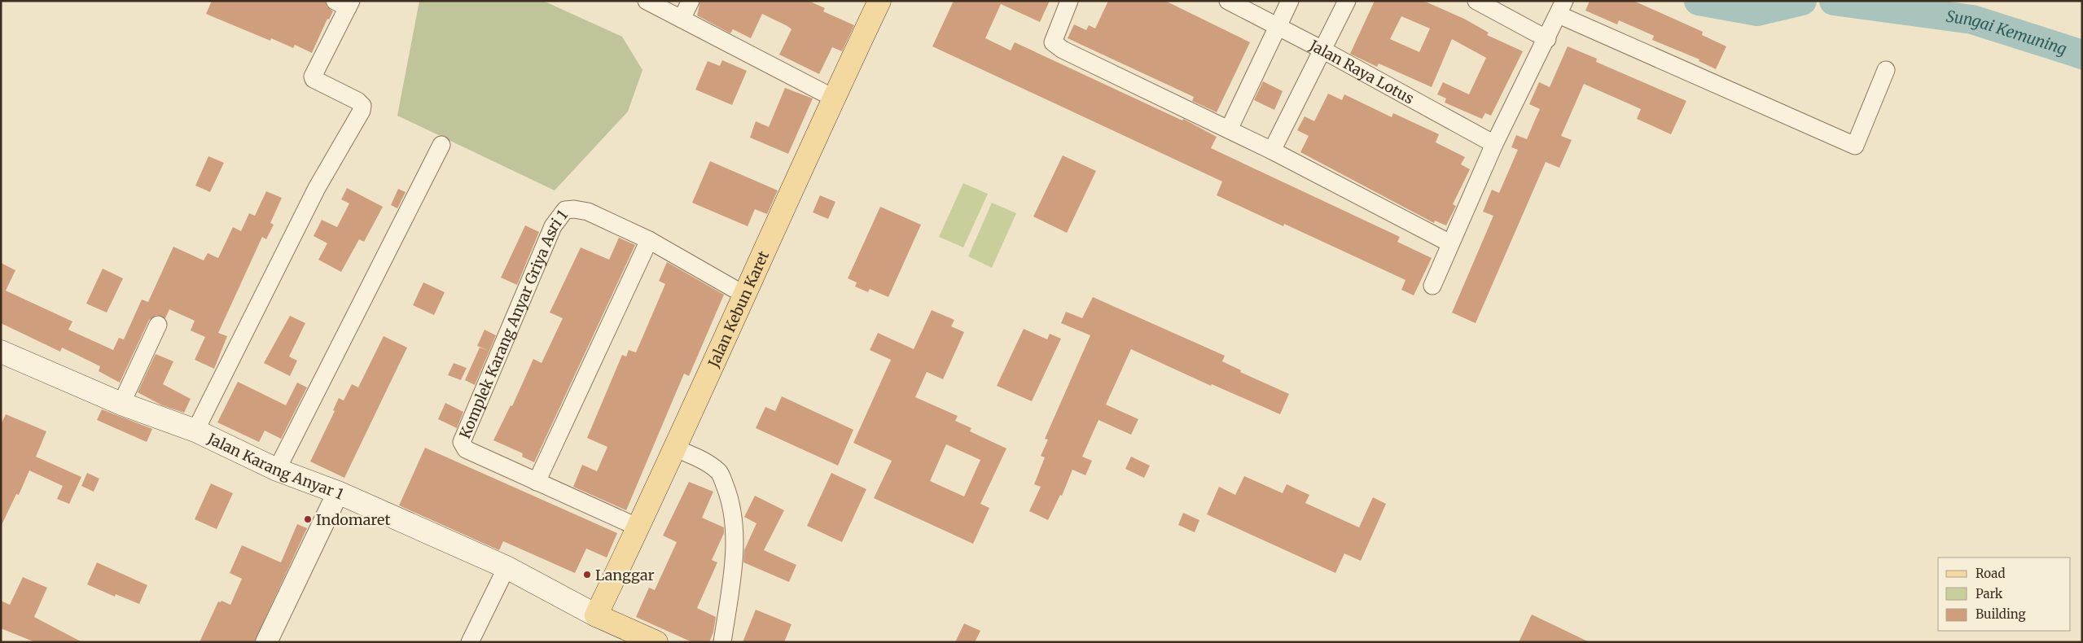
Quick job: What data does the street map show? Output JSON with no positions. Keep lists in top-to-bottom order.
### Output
{
  "streets": {
    "main road": ["Jalan Kebun Karet", "Jalan Karang Anyar 1"],
    "street": ["Jalan Raya Lotus", "Komplek Karang Anyar Griya Asri 1"]
  },
  "crossings": [
    ["Jalan Kebun Karet", "Komplek Karang Anyar Griya Asri 1"],
    ["Jalan Kebun Karet", "Jalan Karang Anyar 1"]
  ],
  "water": ["Sungai Kemuning"],
  "places": ["Indomaret", "Langgar"],
  "legend": ["Road", "Park", "Building"]
}
